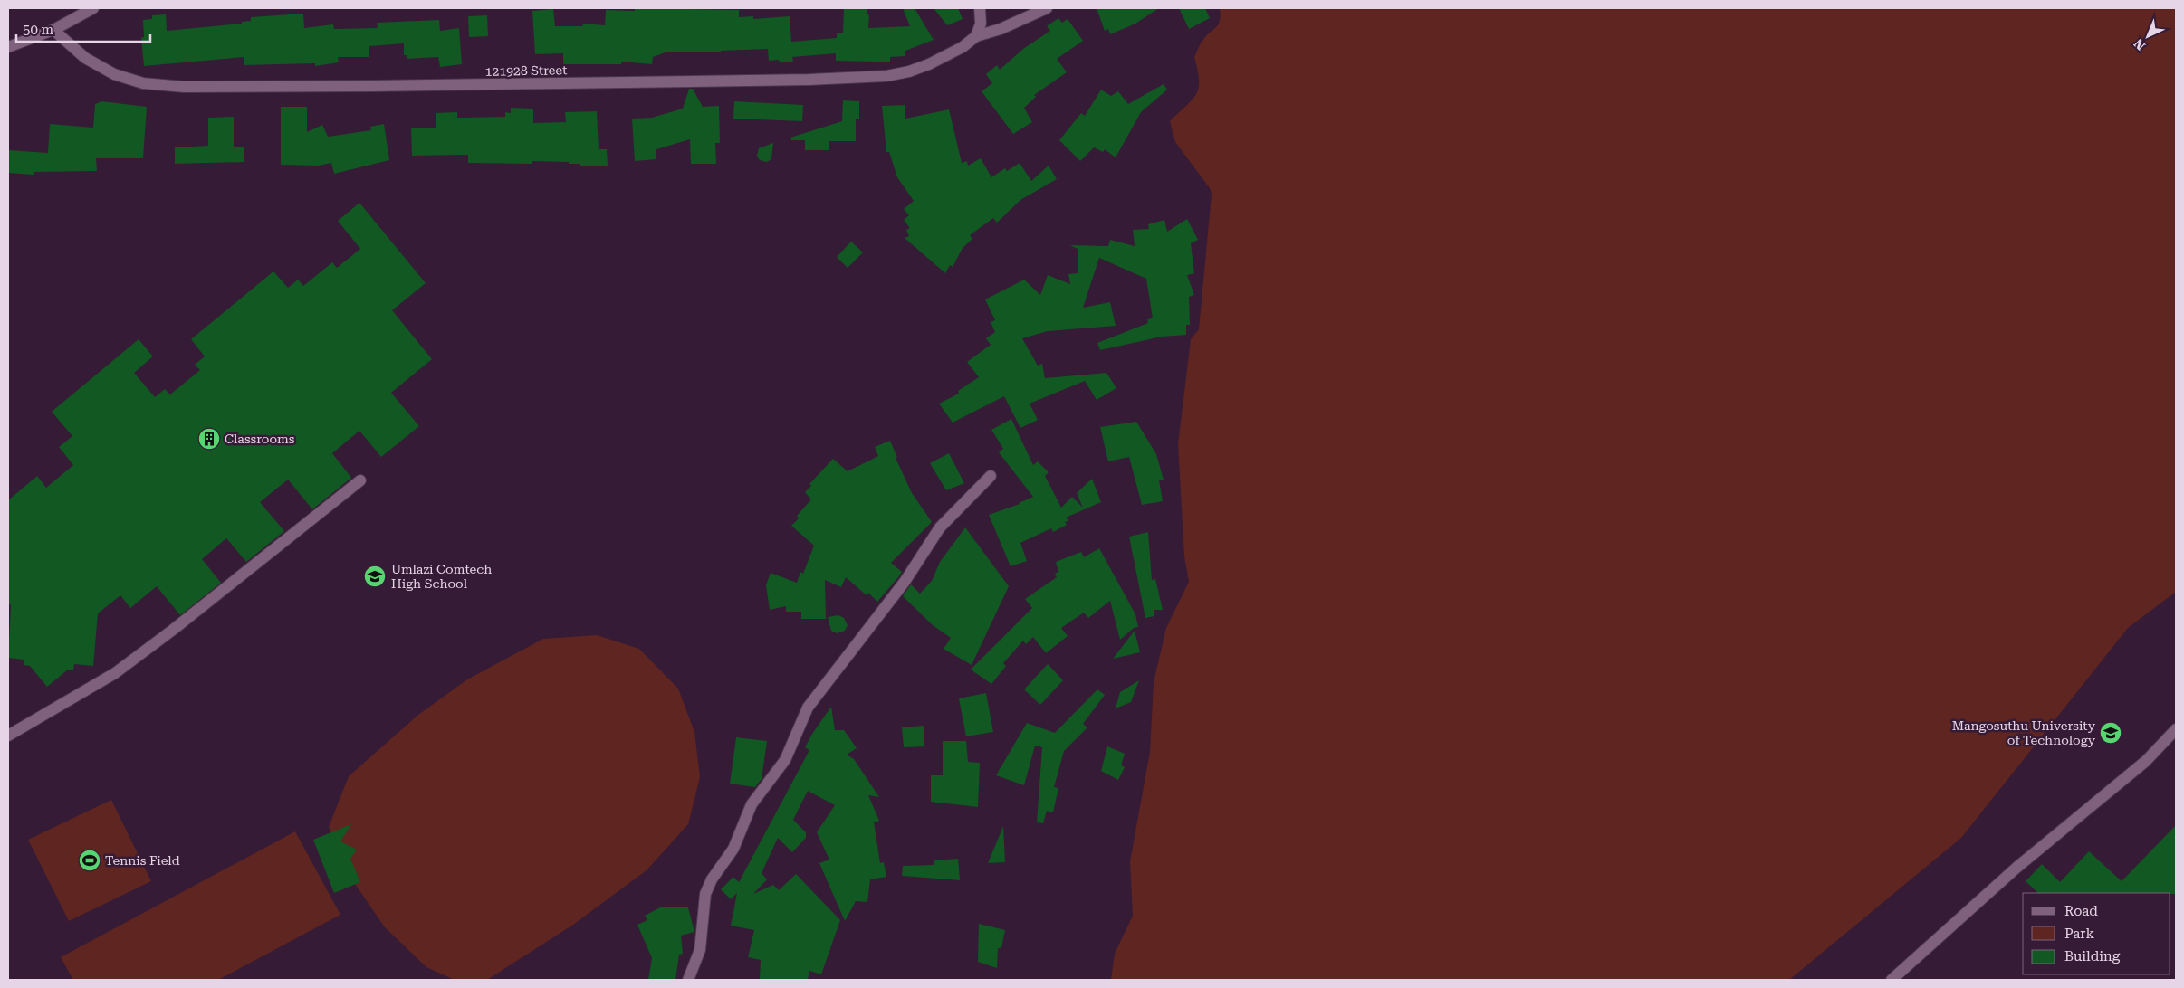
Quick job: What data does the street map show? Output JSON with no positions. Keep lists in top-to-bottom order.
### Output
{
  "streets": {
    "street": ["121928 Street"]
  },
  "places": {
    "building": ["Classrooms"],
    "school or university": ["Umlazi Comtech High School", "Mangosuthu University of Technology"],
    "sports": ["Tennis Field"]
  },
  "legend": ["Road", "Park", "Building"],
  "scale_bar": "50 m",
  "north": "bottom left"
}
